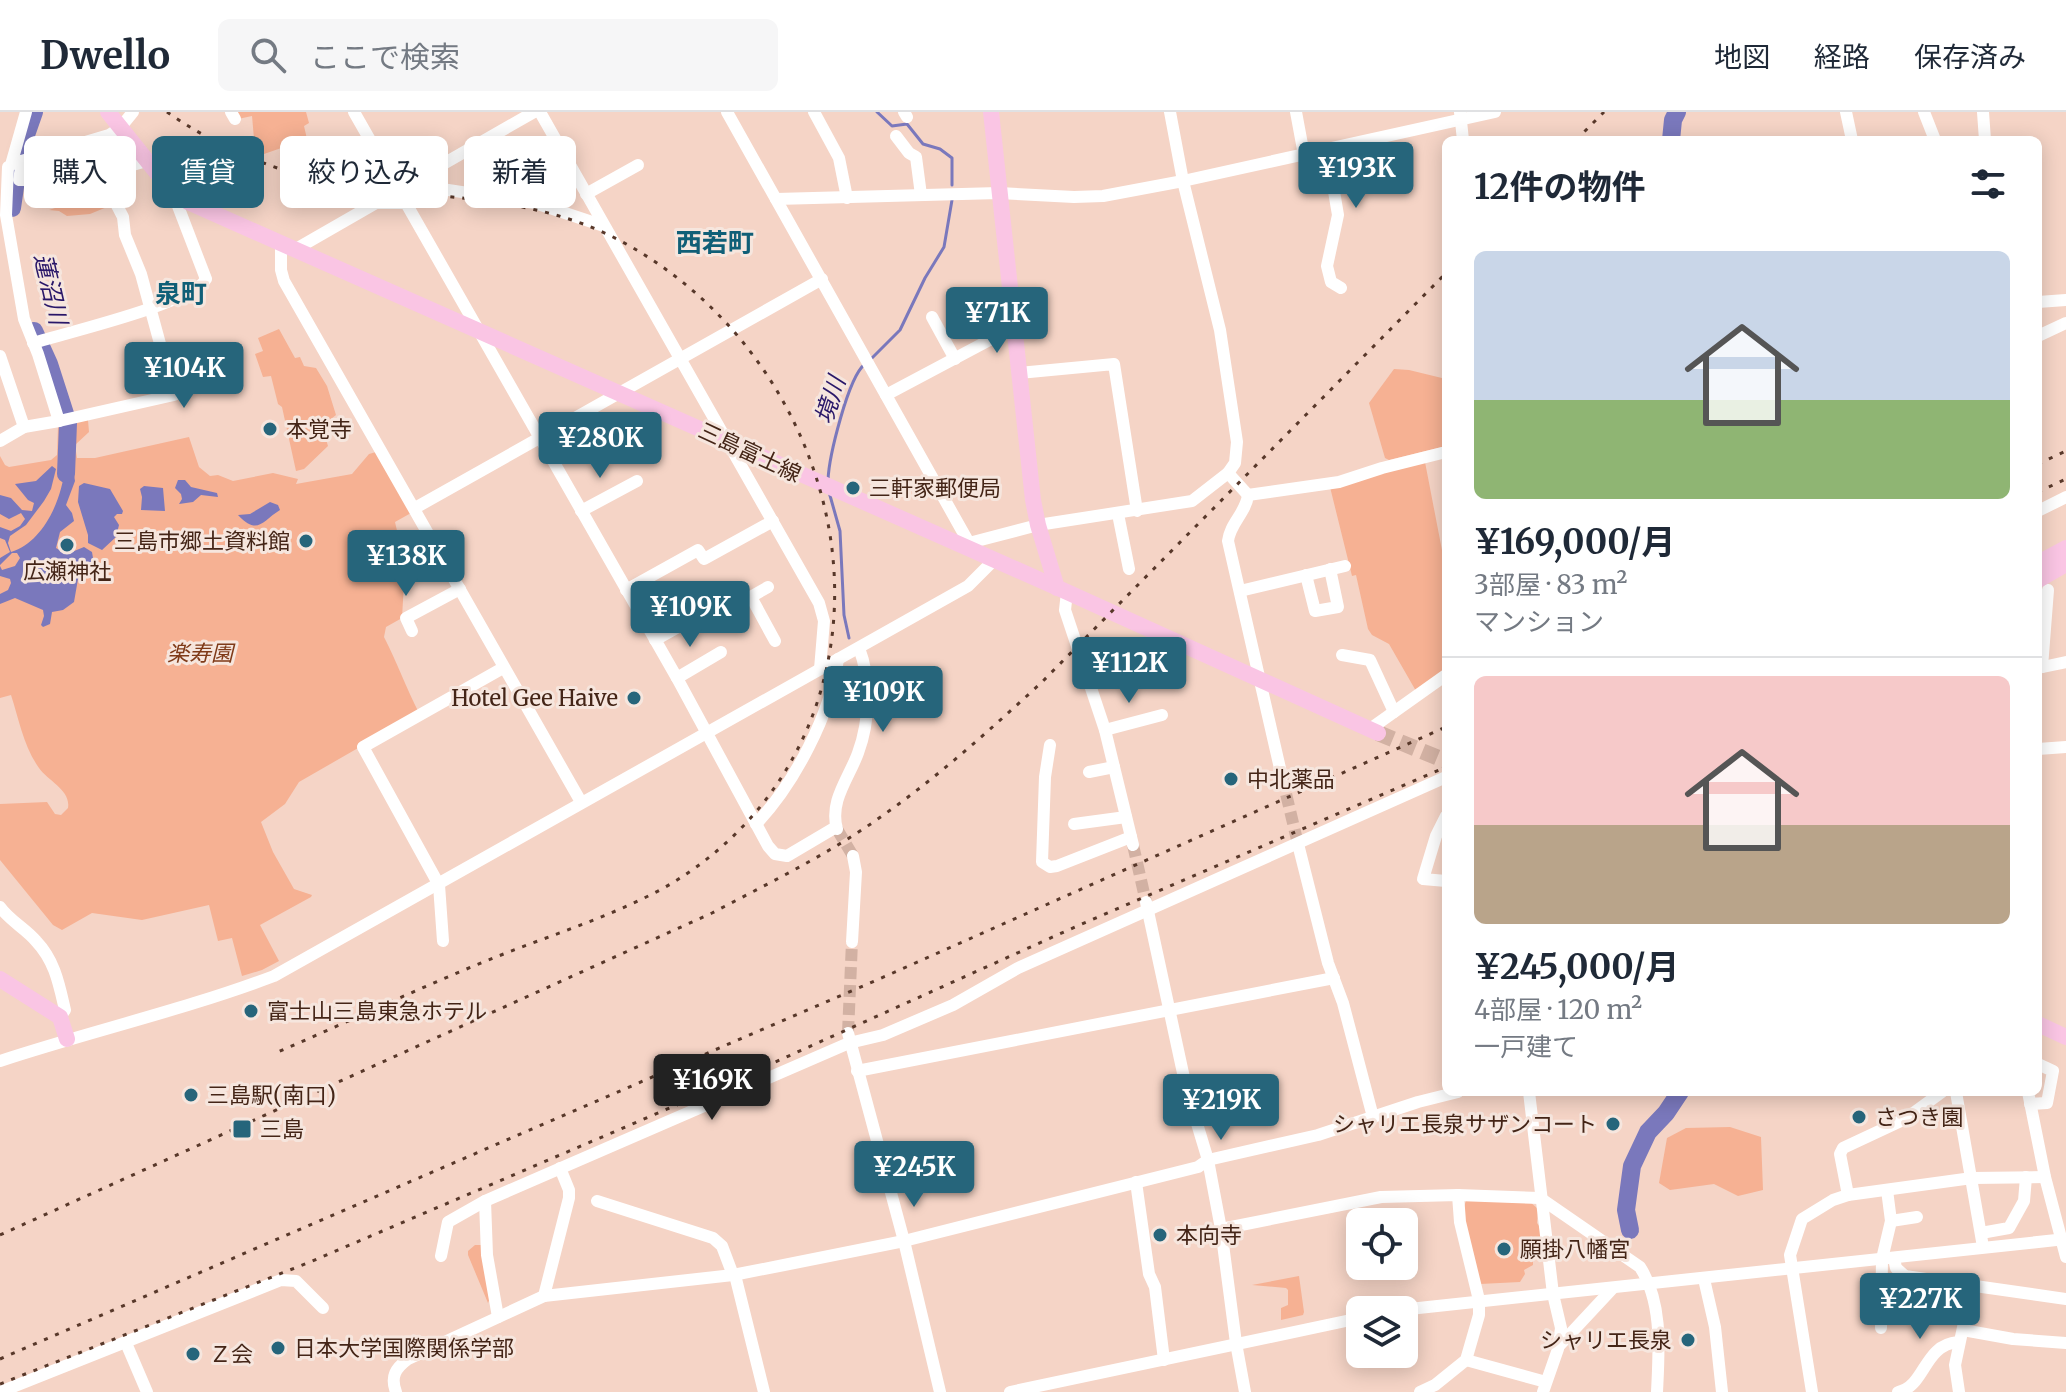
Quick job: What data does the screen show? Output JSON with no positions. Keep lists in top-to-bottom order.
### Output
{
  "streets": {
    "main road": ["三島富士線"]
  },
  "districts": ["西若町", "泉町"],
  "water": ["蓮沼川", "境川"],
  "parks": ["楽寿園"],
  "places": {
    "other": [
      "本覚寺",
      "三軒家郵便局",
      "三島市郷土資料館",
      "広瀬神社",
      "Hotel Gee Haive",
      "中北薬品",
      "富士山三島東急ホテル",
      "三島駅(南口)",
      "さつき園",
      "シャリエ長泉サザンコート",
      "本向寺",
      "願掛八幡宮",
      "シャリエ長泉",
      "日本大学国際関係学部",
      "Ｚ会"
    ],
    "transit": ["三島"]
  },
  "page": {
    "header": "Dwello",
    "search": "ここで検索",
    "nav": ["地図", "経路", "保存済み"],
    "chip": [
      "購入",
      "賃貸",
      "絞り込み",
      "新着"
    ],
    "heading": "12件の物件",
    "price": [
      "¥193K",
      "¥71K",
      "¥104K",
      "¥280K",
      "¥138K",
      "¥109K",
      "¥112K",
      "¥109K",
      "¥169K",
      "¥219K",
      "¥245K",
      "¥227K"
    ],
    "list": [
      {
        "name": "¥169,000/月",
        "note": "3部屋 · 83 m² · マンション"
      },
      {
        "name": "¥245,000/月",
        "note": "4部屋 · 120 m² · 一戸建て"
      }
    ]
  }
}
